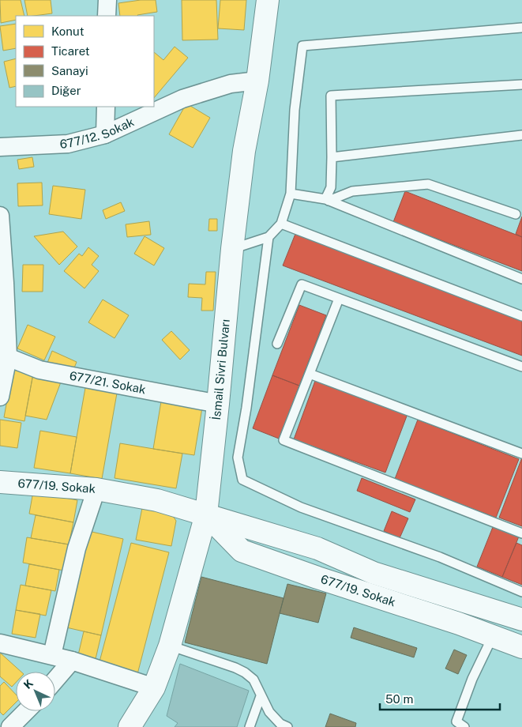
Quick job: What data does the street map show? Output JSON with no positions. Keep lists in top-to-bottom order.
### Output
{
  "streets": {
    "main road": ["İsmail Sivri Bulvarı", "677/19. Sokak"],
    "street": ["677/12. Sokak", "677/21. Sokak"]
  },
  "crossings": [
    ["677/12. Sokak", "İsmail Sivri Bulvarı"],
    ["İsmail Sivri Bulvarı", "677/21. Sokak"],
    ["İsmail Sivri Bulvarı", "677/19. Sokak"]
  ],
  "legend": [
    "Konut",
    "Ticaret",
    "Sanayi",
    "Diğer"
  ],
  "scale_bar": "50 m",
  "north": "top left"
}
